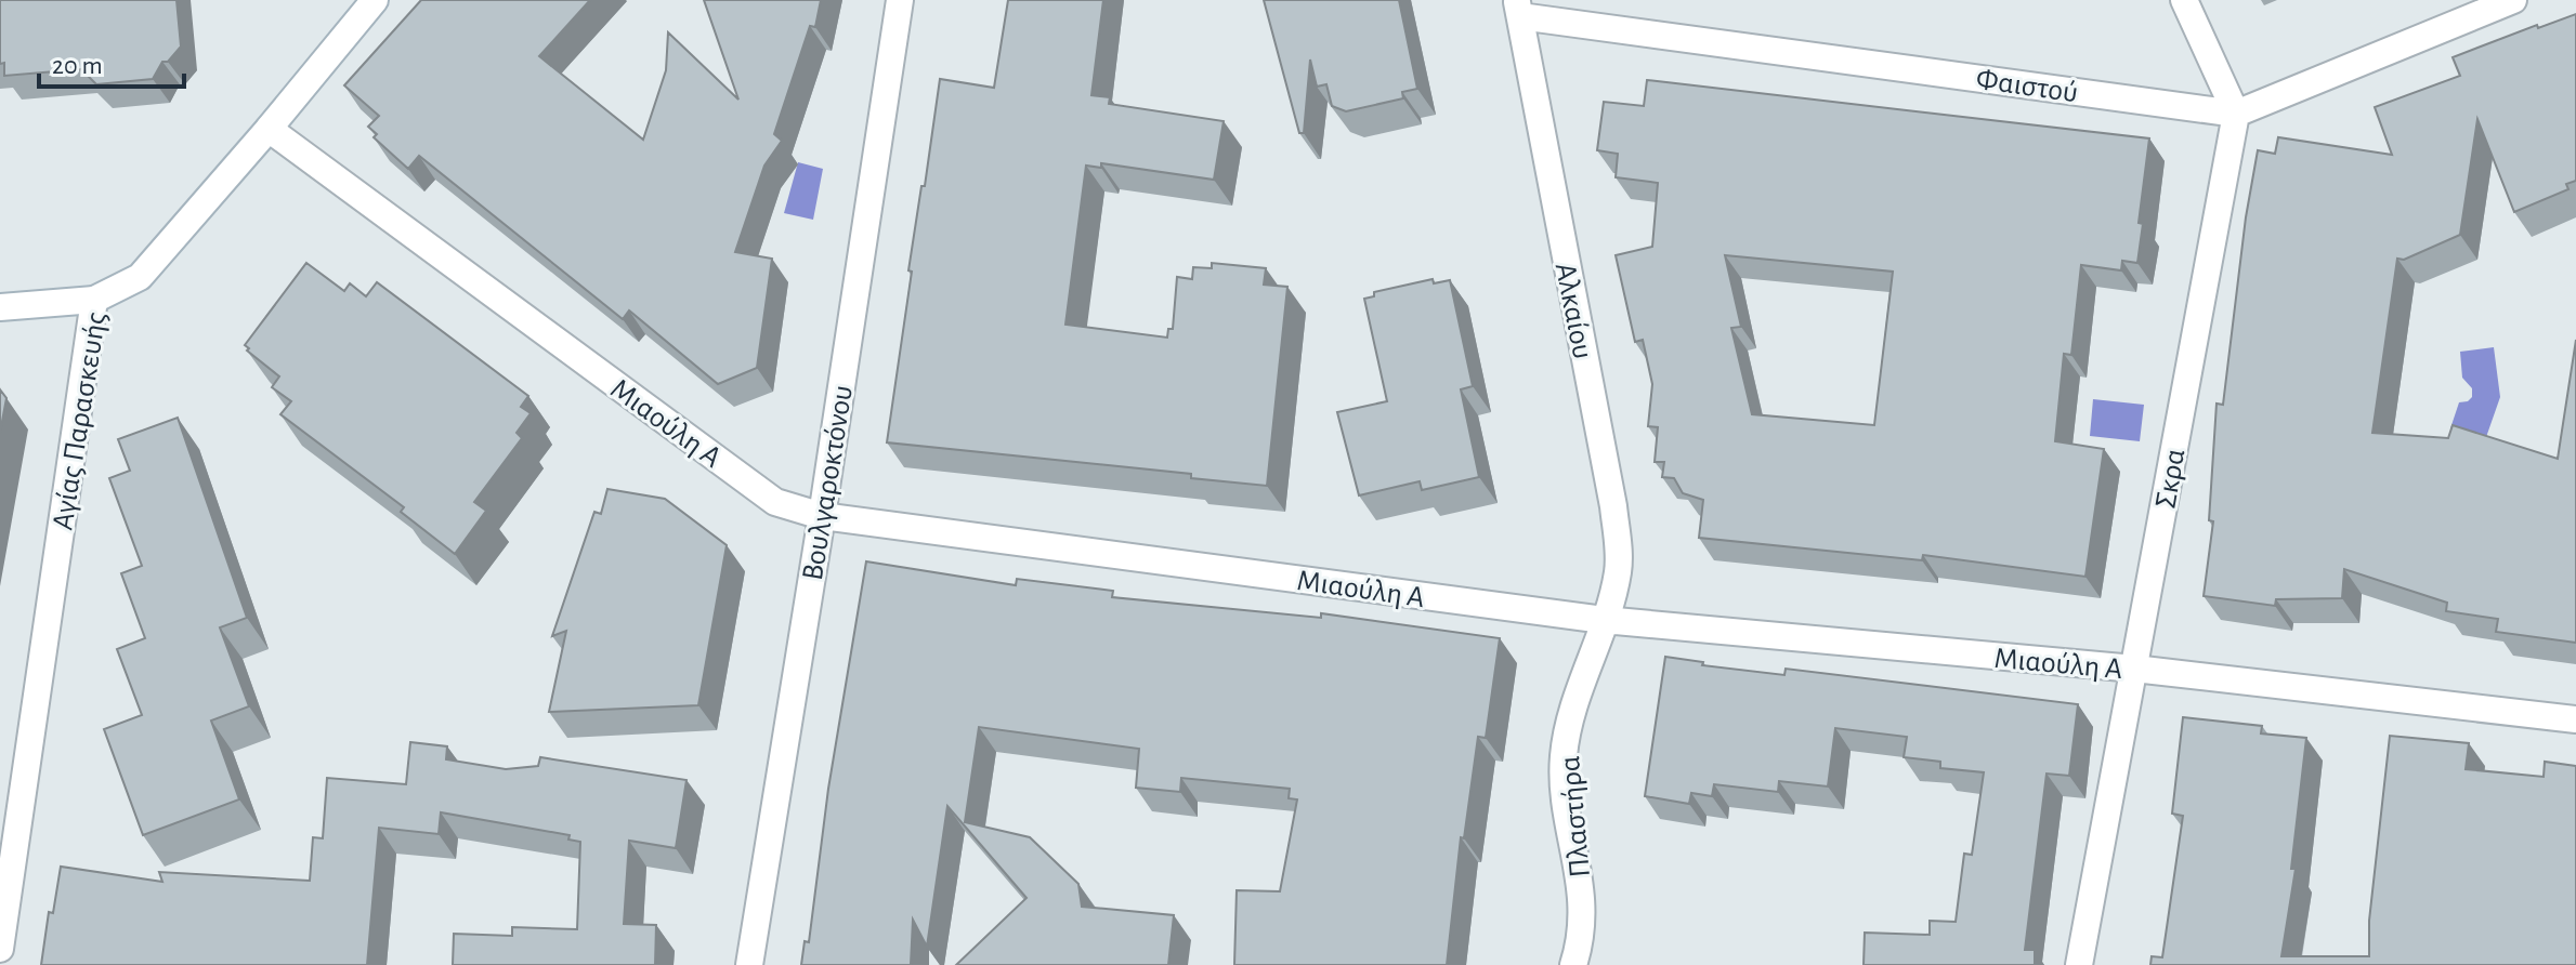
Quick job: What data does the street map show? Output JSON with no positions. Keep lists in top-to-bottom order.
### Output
{
  "streets": {
    "street": [
      "Φαιστού",
      "Αλκαίου",
      "Αγίας Παρασκευής",
      "Μιαούλη Α",
      "Σκρα",
      "Βουλγαροκτόνου",
      "Πλαστήρα"
    ]
  },
  "crossings": [
    ["Φαιστού", "Αλκαίου"],
    ["Φαιστού", "Σκρα"],
    ["Αλκαίου", "Μιαούλη Α"],
    ["Αλκαίου", "Πλαστήρα"],
    ["Αγίας Παρασκευής", "Μιαούλη Α"],
    ["Μιαούλη Α", "Σκρα"],
    ["Μιαούλη Α", "Βουλγαροκτόνου"],
    ["Μιαούλη Α", "Πλαστήρα"]
  ],
  "scale_bar": "20 m"
}
